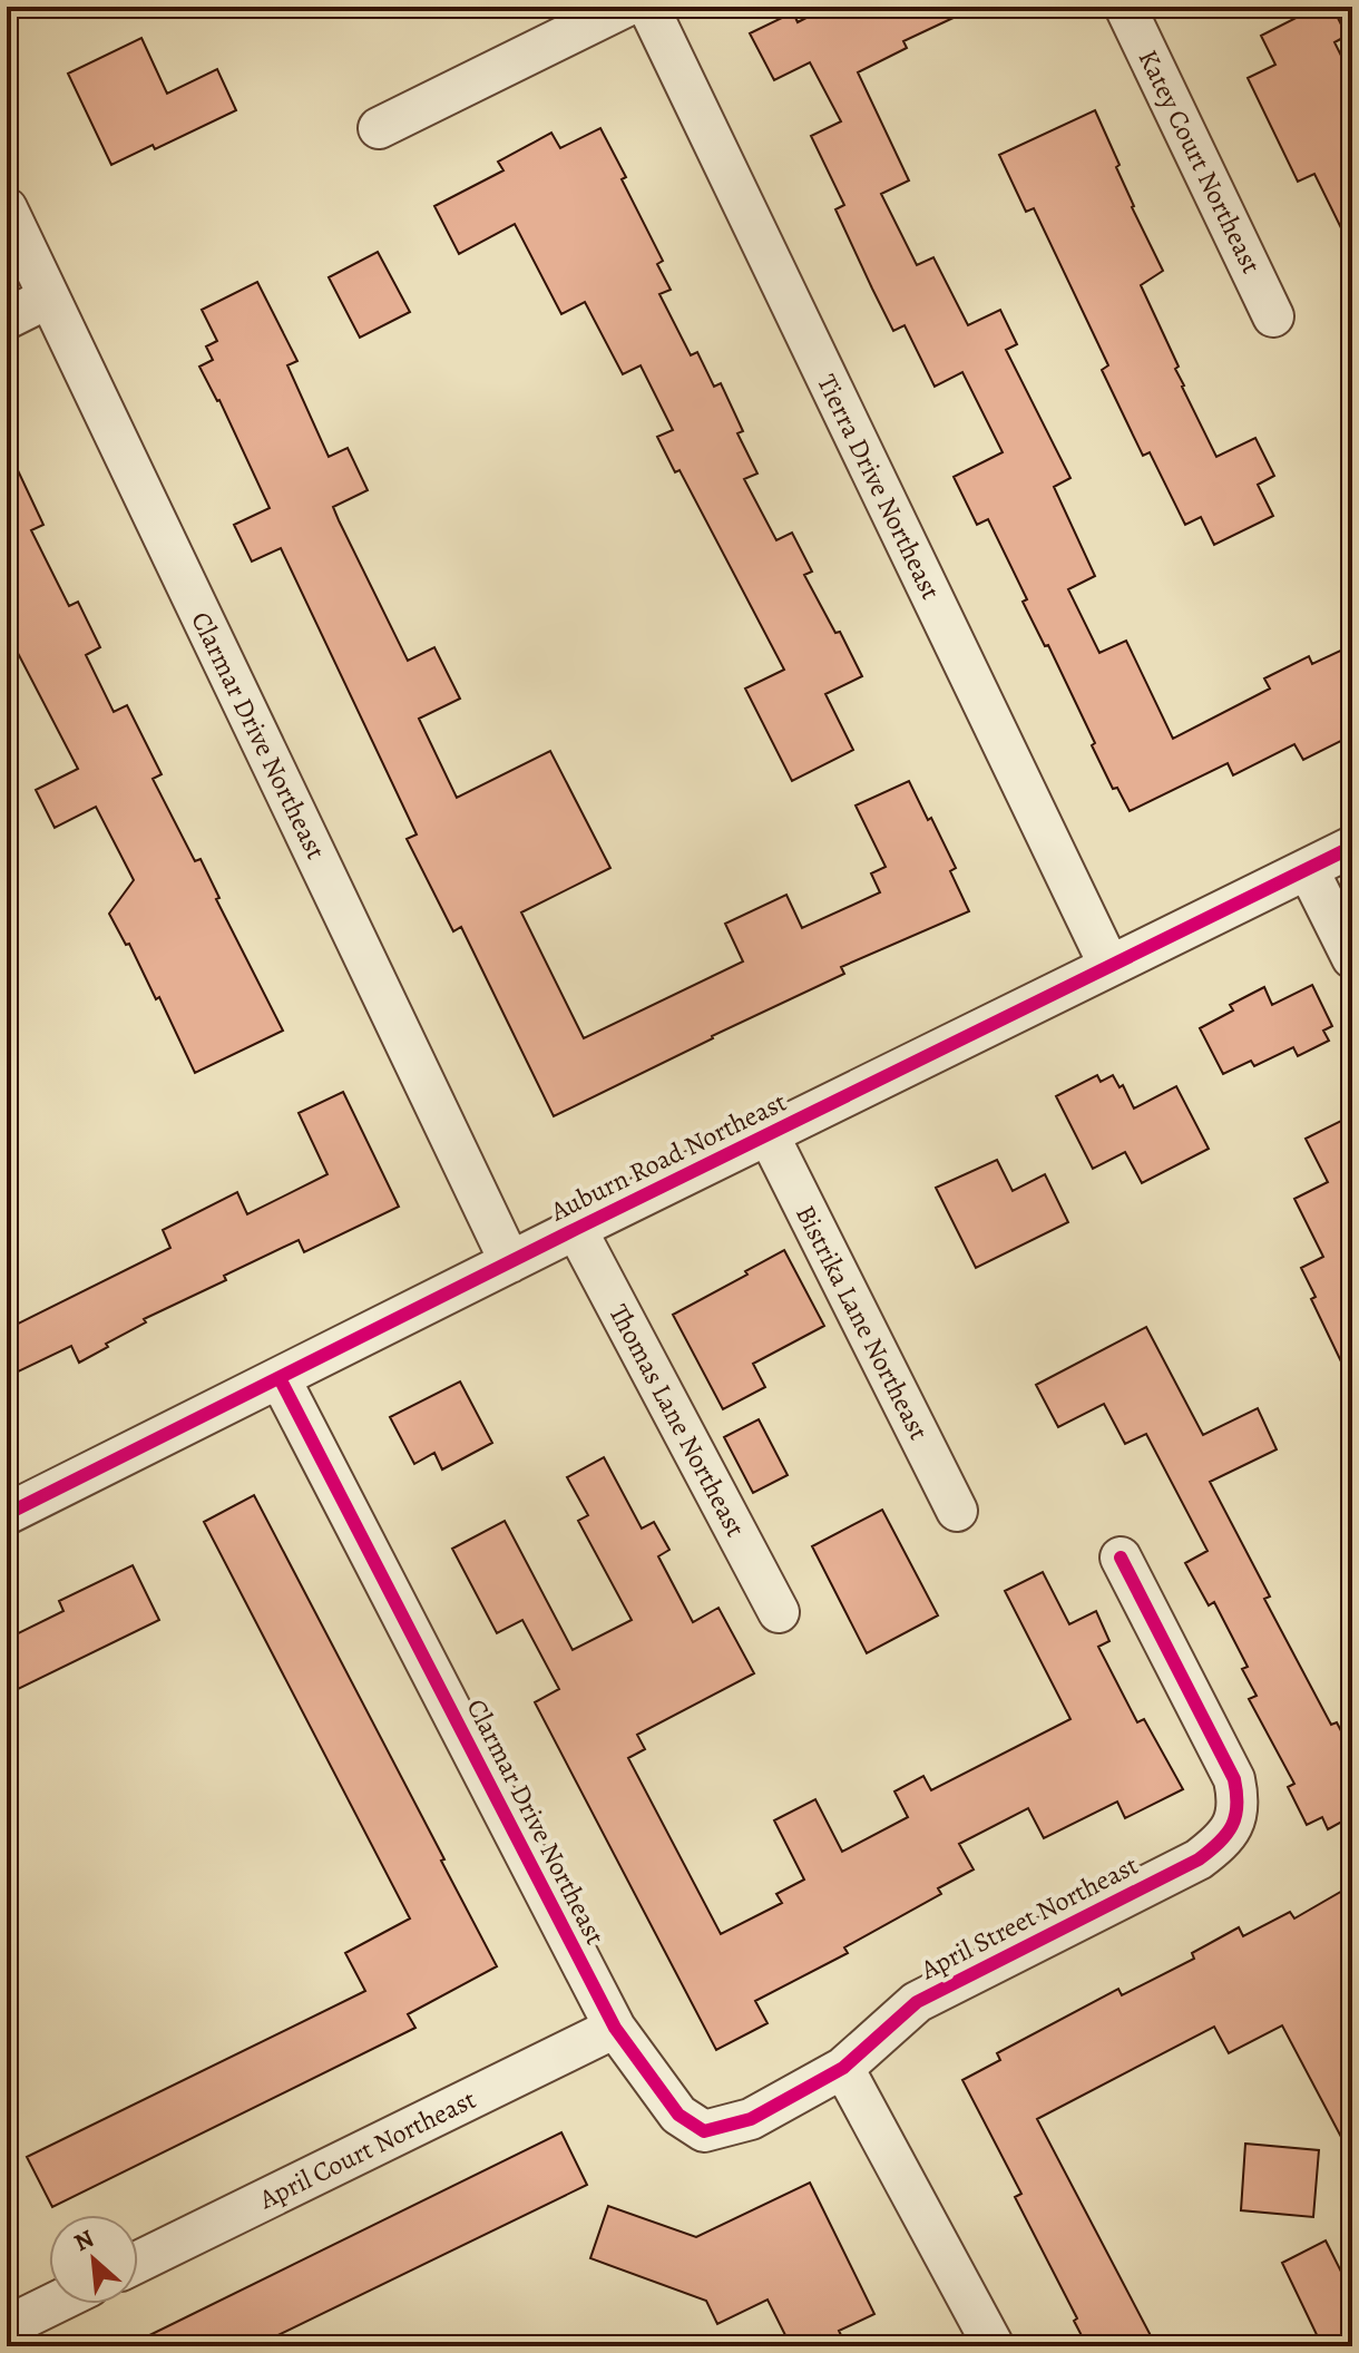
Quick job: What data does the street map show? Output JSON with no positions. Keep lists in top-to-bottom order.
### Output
{
  "streets": {
    "street": [
      "Katey Court Northeast",
      "Tierra Drive Northeast",
      "Clarmar Drive Northeast",
      "Auburn Road Northeast",
      "Bistrika Lane Northeast",
      "Thomas Lane Northeast",
      "April Street Northeast",
      "April Court Northeast"
    ]
  },
  "crossings": [
    ["Tierra Drive Northeast", "Auburn Road Northeast"],
    ["Clarmar Drive Northeast", "Auburn Road Northeast"],
    ["Clarmar Drive Northeast", "April Street Northeast"],
    ["Clarmar Drive Northeast", "April Court Northeast"],
    ["Auburn Road Northeast", "Bistrika Lane Northeast"],
    ["Auburn Road Northeast", "Thomas Lane Northeast"]
  ],
  "north": "top left"
}
